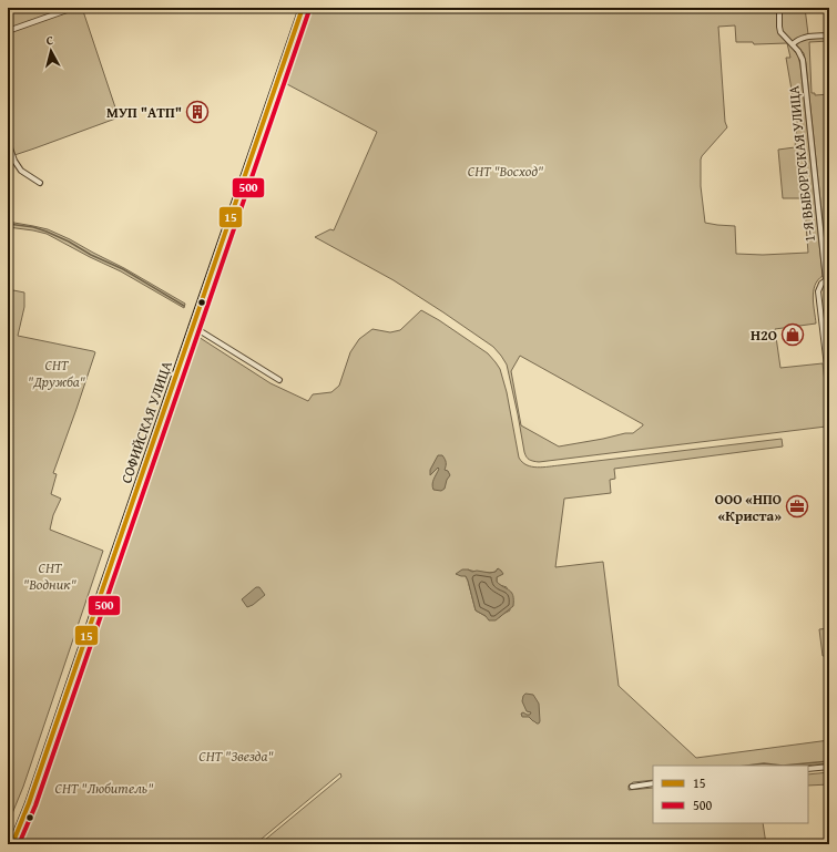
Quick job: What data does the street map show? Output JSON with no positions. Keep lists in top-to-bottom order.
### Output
{
  "streets": {
    "main road": ["СОФИЙСКАЯ УЛИЦА"],
    "street": ["1-Я ВЫБОРГСКАЯ УЛИЦА"]
  },
  "parks": [
    "СНТ \"Восход\"",
    "СНТ \"Дружба\"",
    "СНТ \"Водник\"",
    "СНТ \"Звезда\"",
    "СНТ \"Любитель\""
  ],
  "places": {
    "building": ["МУП \"АТП\""],
    "shop": ["H2O"],
    "office": ["ООО «НПО «Криста»"]
  },
  "lines": ["transit line 15", "transit line 500"],
  "legend": ["15", "500"],
  "north": "top"
}
